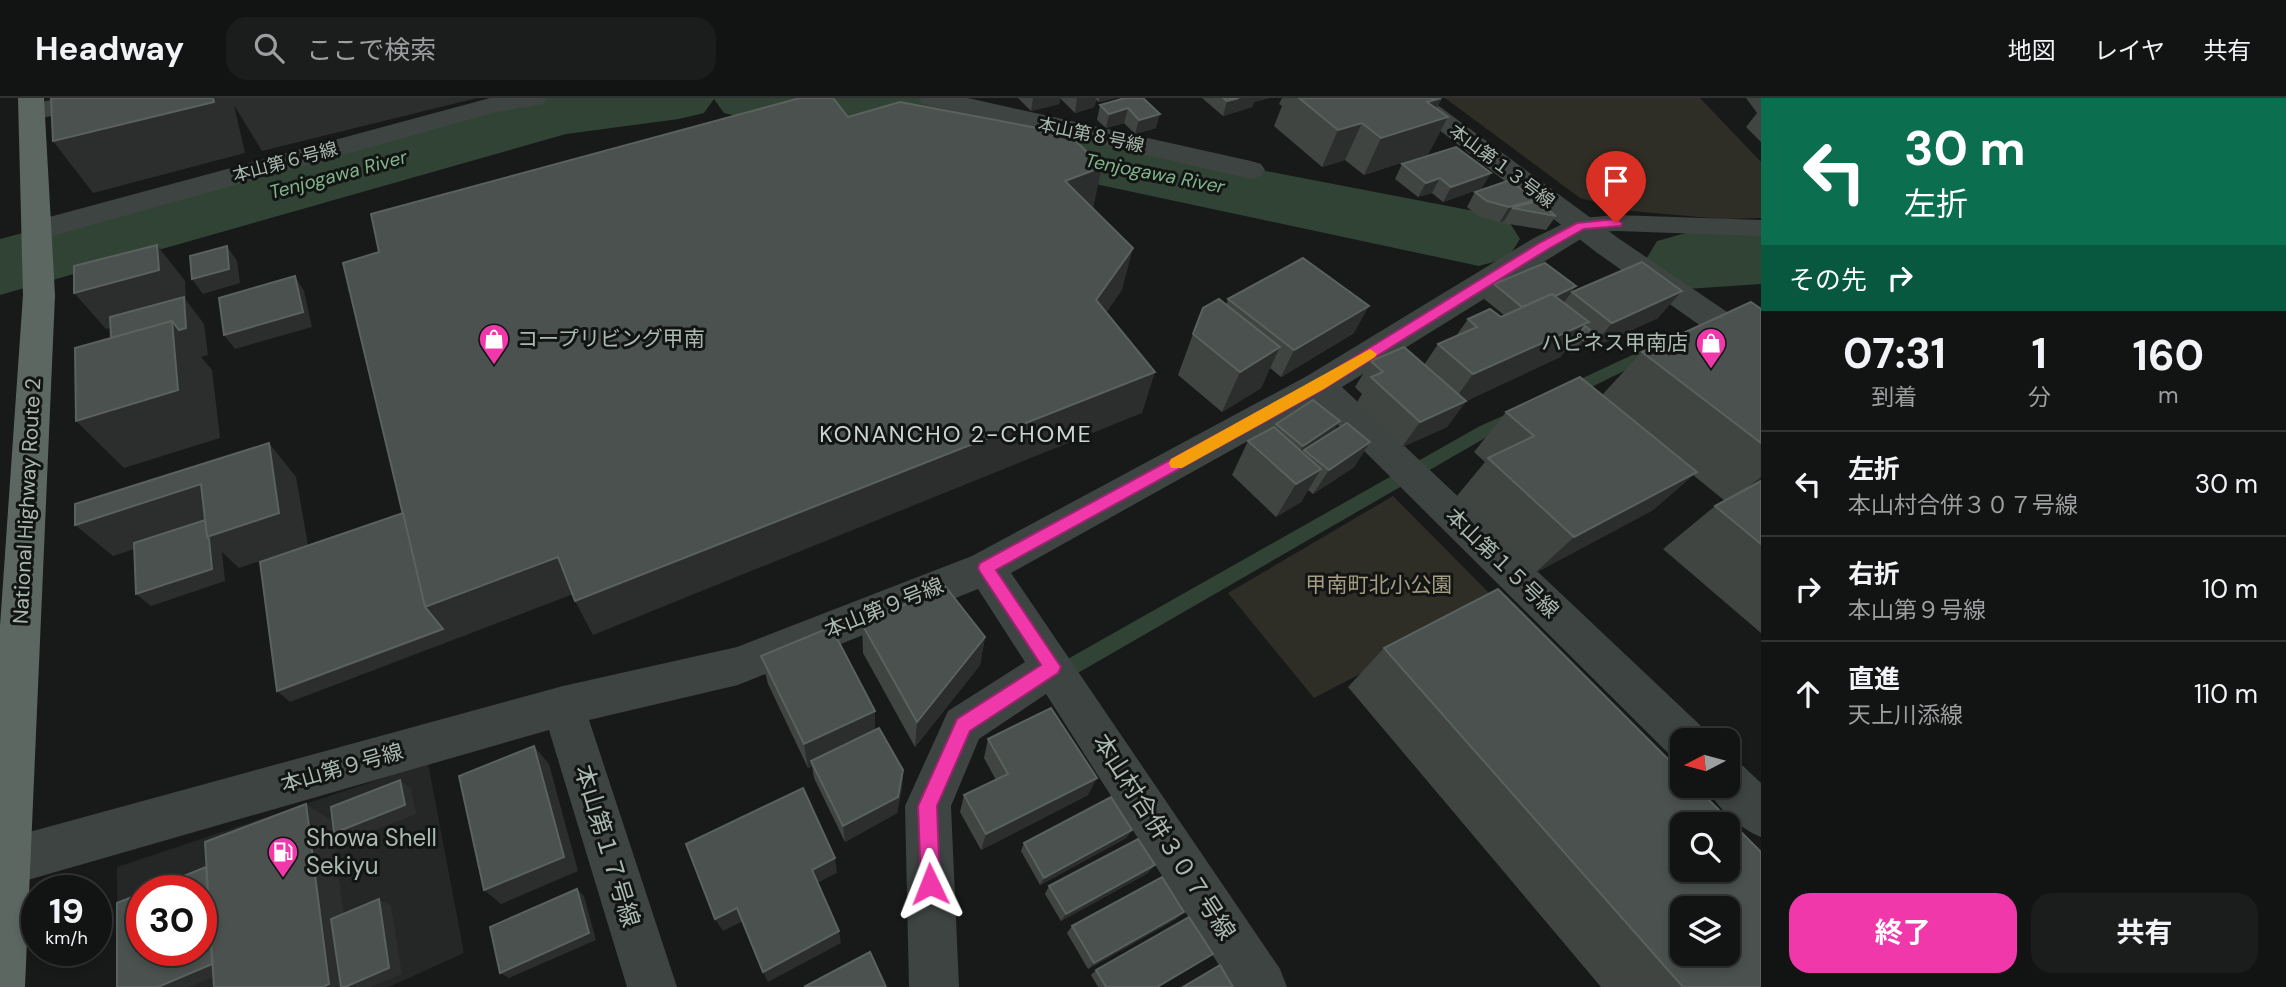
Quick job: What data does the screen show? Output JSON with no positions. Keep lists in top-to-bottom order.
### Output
{
  "streets": {
    "highway": ["National Highway Route 2"],
    "street": [
      "本山第８号線",
      "本山第６号線",
      "本山第１３号線",
      "本山第１５号線",
      "本山第９号線",
      "本山村合併３０７号線",
      "本山第１７号線"
    ]
  },
  "crossings": [
    ["本山第６号線", "National Highway Route 2"],
    ["本山第１３号線", "本山第９号線"],
    ["National Highway Route 2", "本山第９号線"],
    ["本山第１５号線", "本山第９号線"],
    ["本山第９号線", "本山村合併３０７号線"],
    ["本山第９号線", "本山第１７号線"]
  ],
  "districts": ["KONANCHO 2-CHOME"],
  "water": ["Tenjogawa River"],
  "parks": ["甲南町北小公園"],
  "places": {
    "shop": ["コープリビング甲南", "ハピネス甲南店"],
    "fuel station": ["Showa Shell Sekiyu"]
  },
  "north": "left",
  "page": {
    "header": "Headway",
    "search": "ここで検索",
    "nav": ["地図", "レイヤ", "共有"],
    "turn": ["30 m", "左折"],
    "then": "その先",
    "eta": [
      "07:31",
      "到着",
      "1",
      "分",
      "160",
      "m"
    ],
    "list": [
      {
        "name": "左折",
        "note": "本山村合併３０７号線",
        "value": "30 m"
      },
      {
        "name": "右折",
        "note": "本山第９号線",
        "value": "10 m"
      },
      {
        "name": "直進",
        "note": "天上川添線",
        "value": "110 m"
      }
    ],
    "speed": "19 km/h",
    "limit": "30",
    "buttons": ["終了", "共有"]
  }
}
